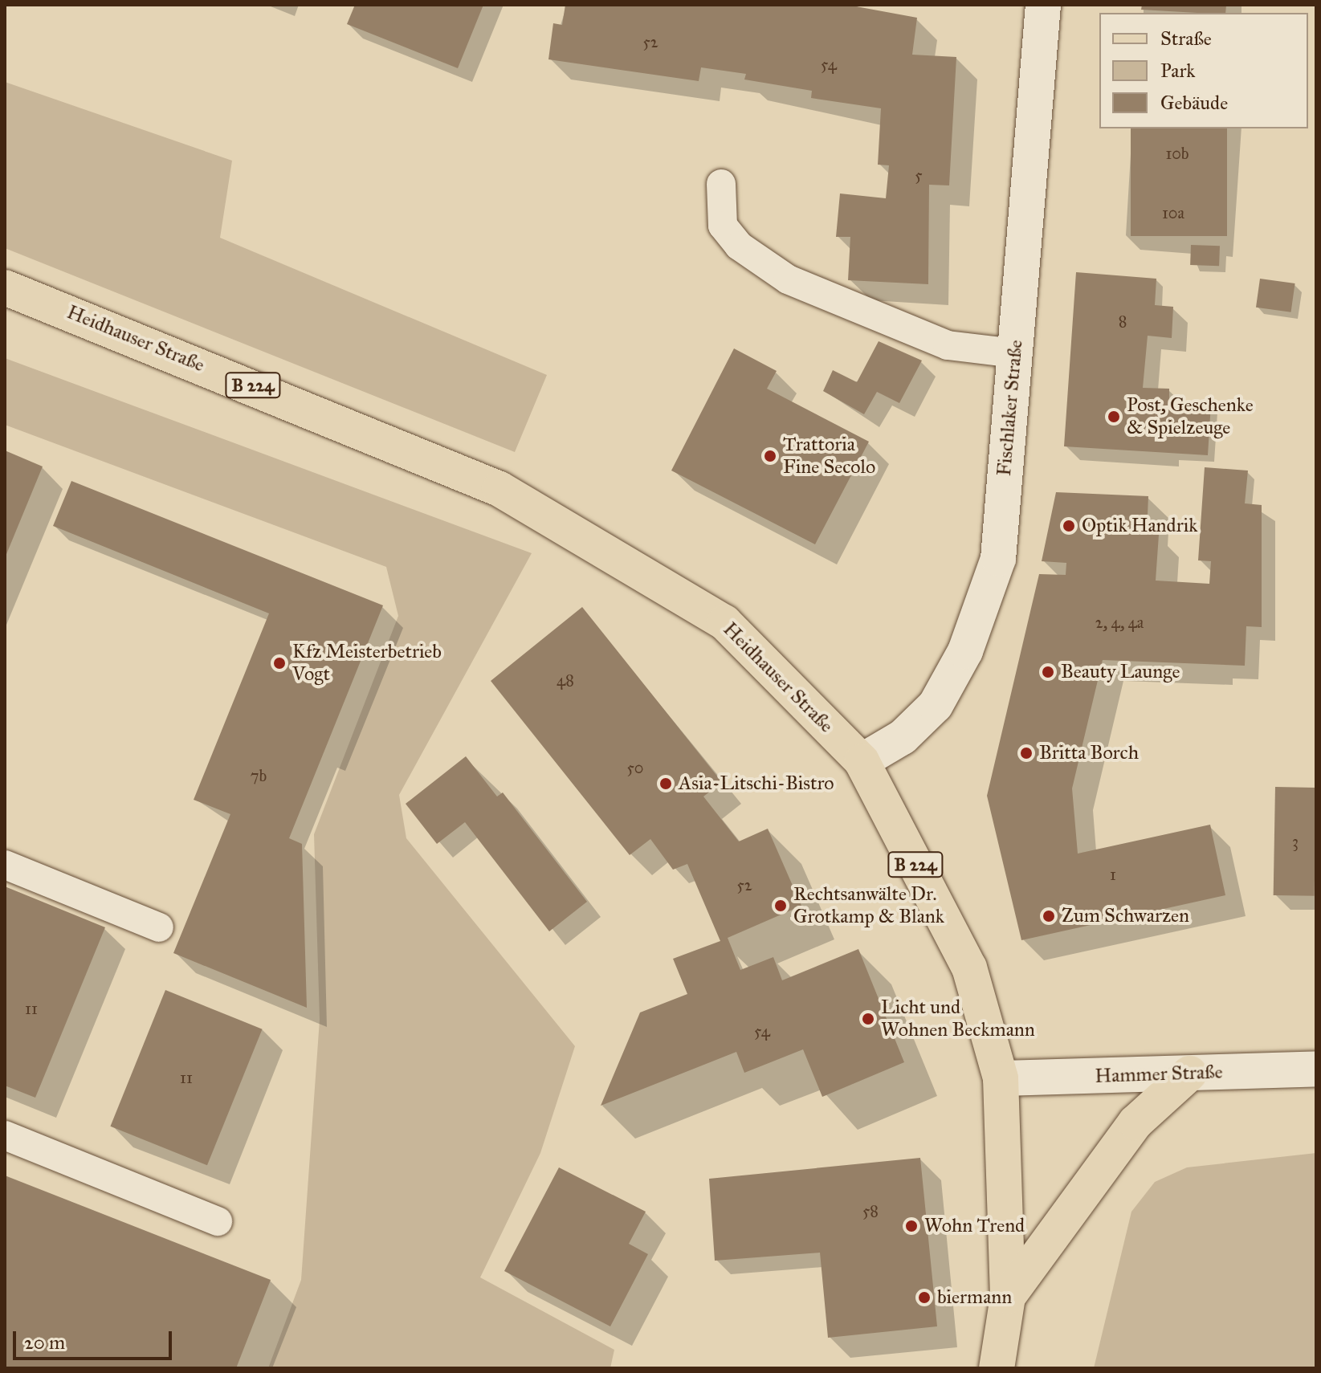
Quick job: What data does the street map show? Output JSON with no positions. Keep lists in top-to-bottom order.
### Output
{
  "streets": {
    "main road": ["Heidhauser Straße", "B 224"],
    "street": ["Fischlaker Straße", "Hammer Straße"]
  },
  "crossings": [
    ["Heidhauser Straße", "Fischlaker Straße"],
    ["Heidhauser Straße", "Hammer Straße"]
  ],
  "places": [
    "Post, Geschenke & Spielzeuge",
    "Trattoria Fine Secolo",
    "Optik Handrik",
    "Kfz Meisterbetrieb Vogt",
    "Beauty Launge",
    "Britta Borch",
    "Asia-Litschi-Bistro",
    "Rechtsanwälte Dr. Grotkamp & Blank",
    "Zum Schwarzen",
    "Licht und Wohnen Beckmann",
    "Wohn Trend",
    "biermann"
  ],
  "house_numbers": [
    "52",
    "54",
    "10b",
    "5",
    "10a",
    "8",
    "2, 4, 4a",
    "48",
    "50",
    "7b",
    "3",
    "1",
    "52",
    "11",
    "54",
    "11",
    "58"
  ],
  "legend": ["Straße", "Park", "Gebäude"],
  "scale_bar": "20 m"
}
